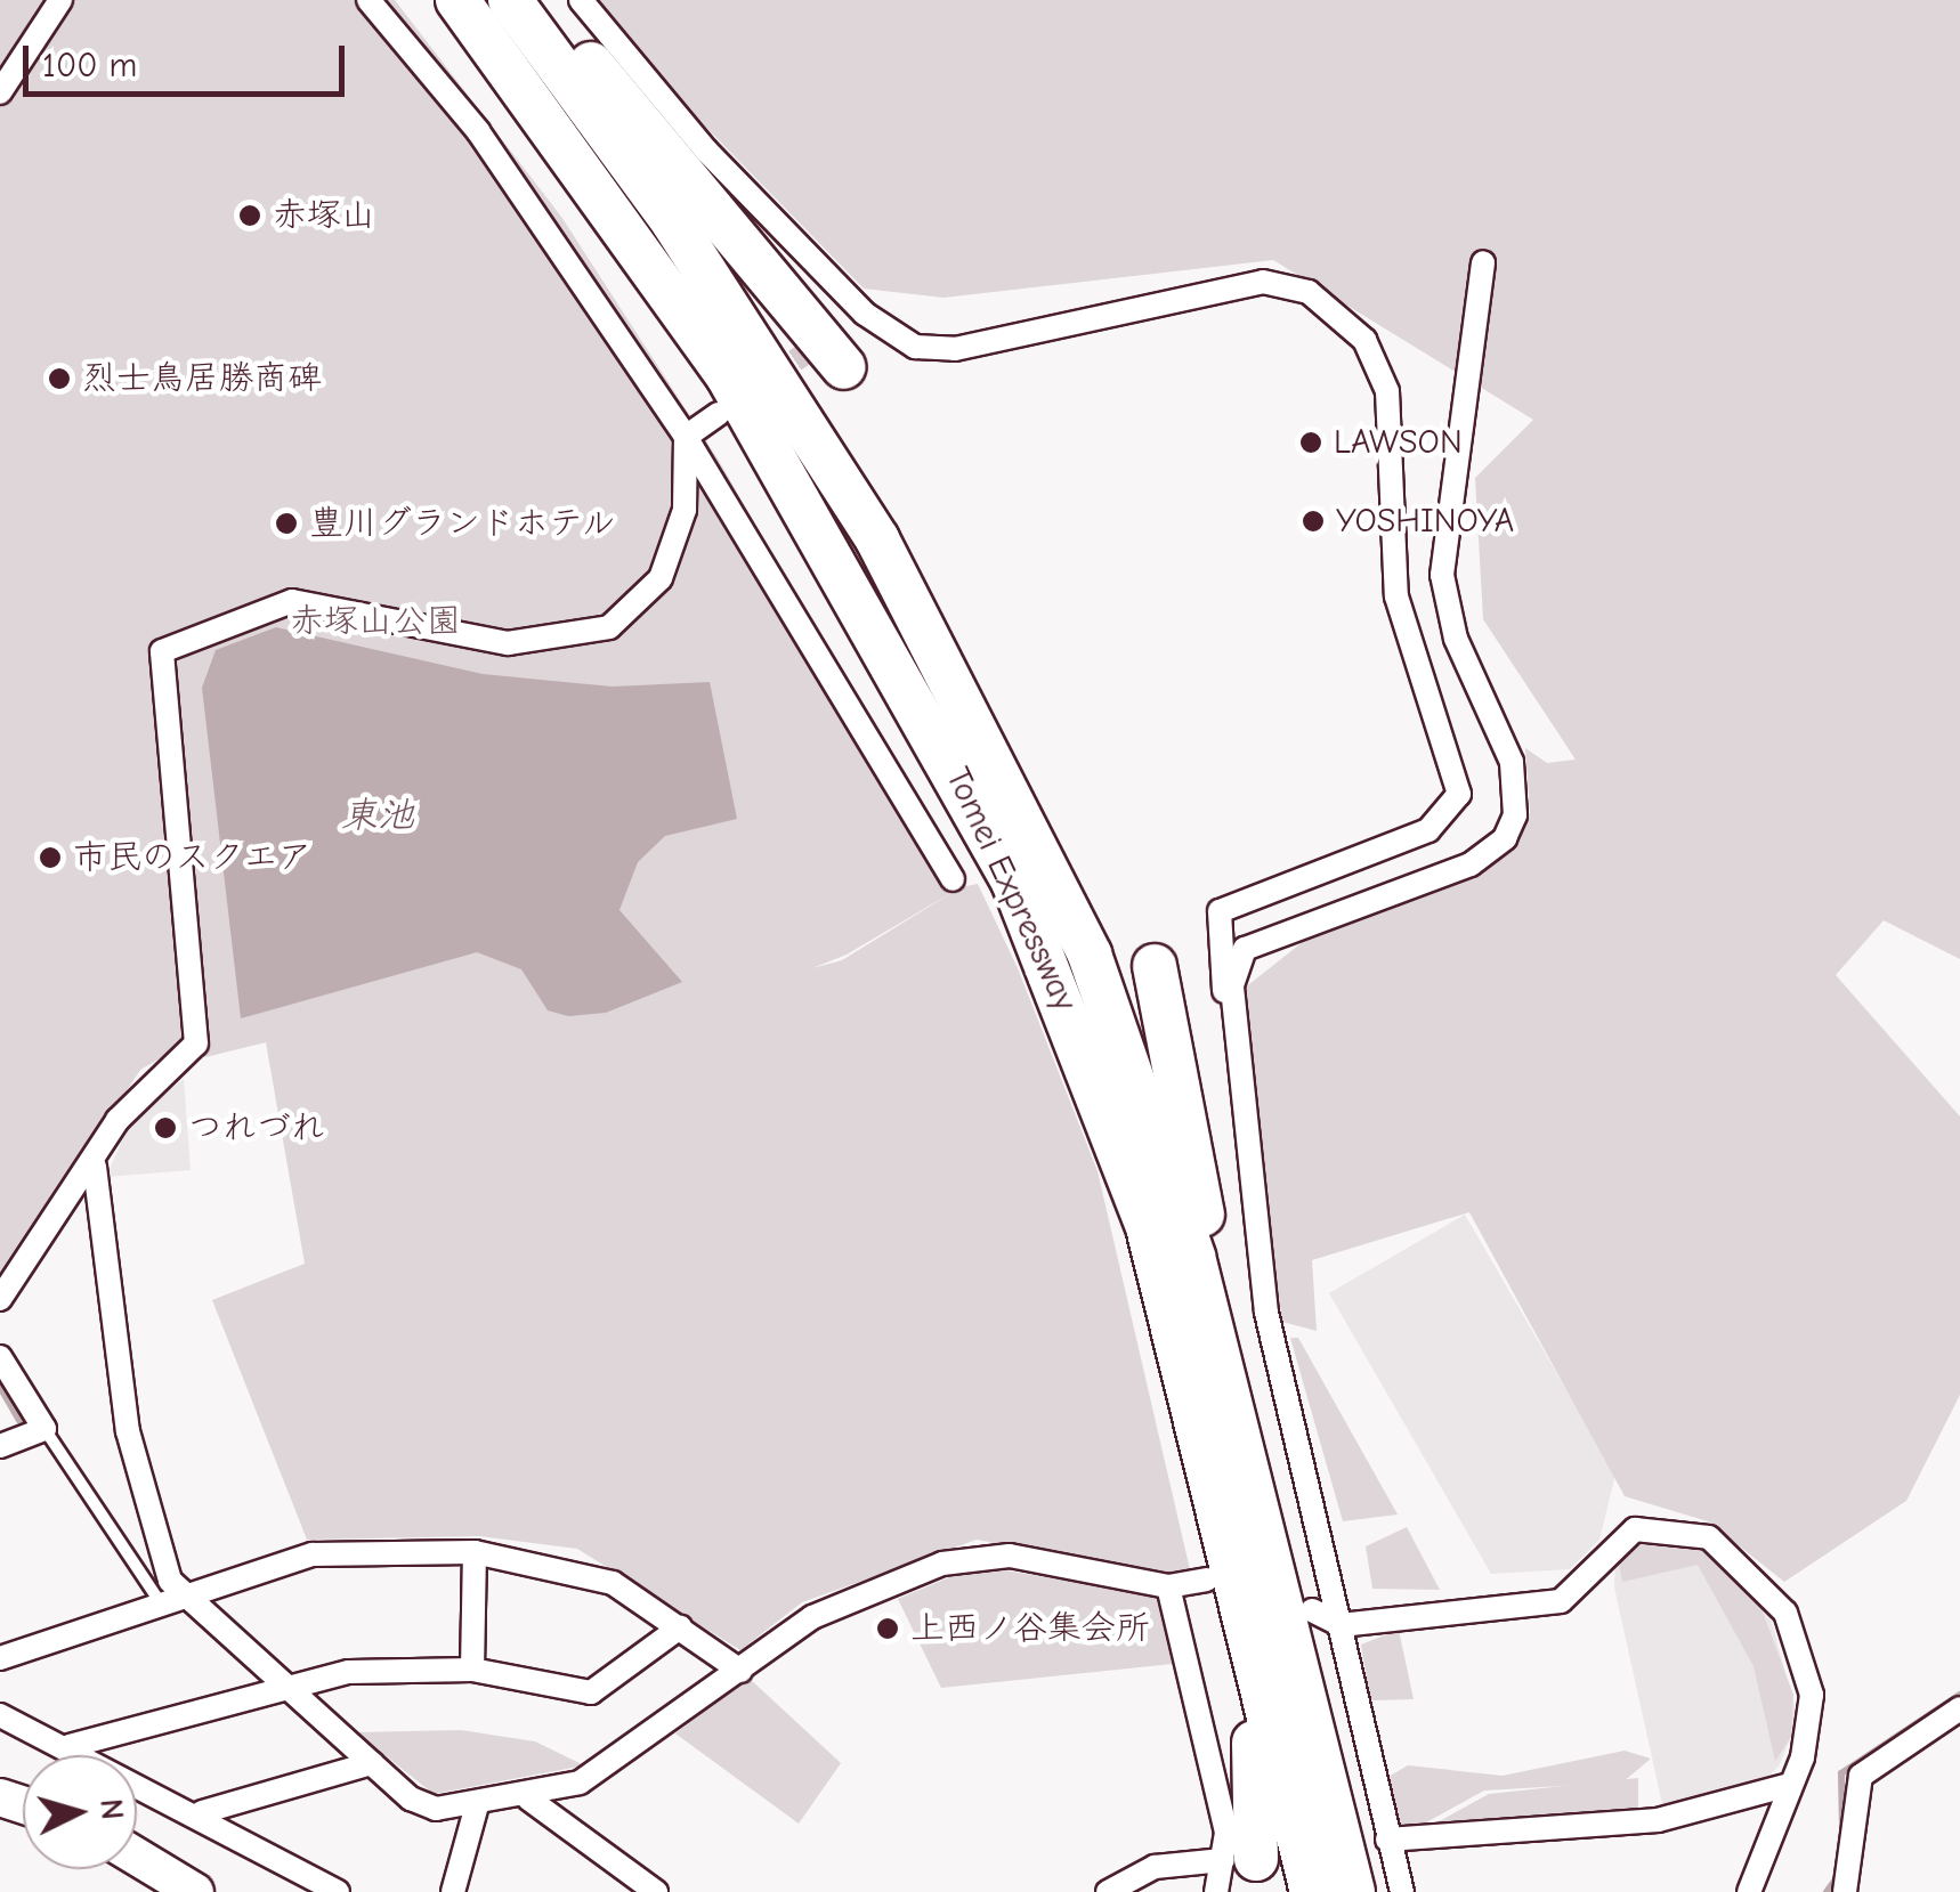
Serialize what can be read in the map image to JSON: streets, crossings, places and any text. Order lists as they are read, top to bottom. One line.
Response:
{"streets":{"highway":["Tomei Expressway"]},"water":["東池"],"parks":["赤塚山公園"],"places":["赤塚山","烈士鳥居勝商碑","LAWSON","YOSHINOYA","豊川グランドホテル","市民のスクエア","つれづれ","上西ノ谷集会所"],"scale_bar":"100 m","north":"right"}
